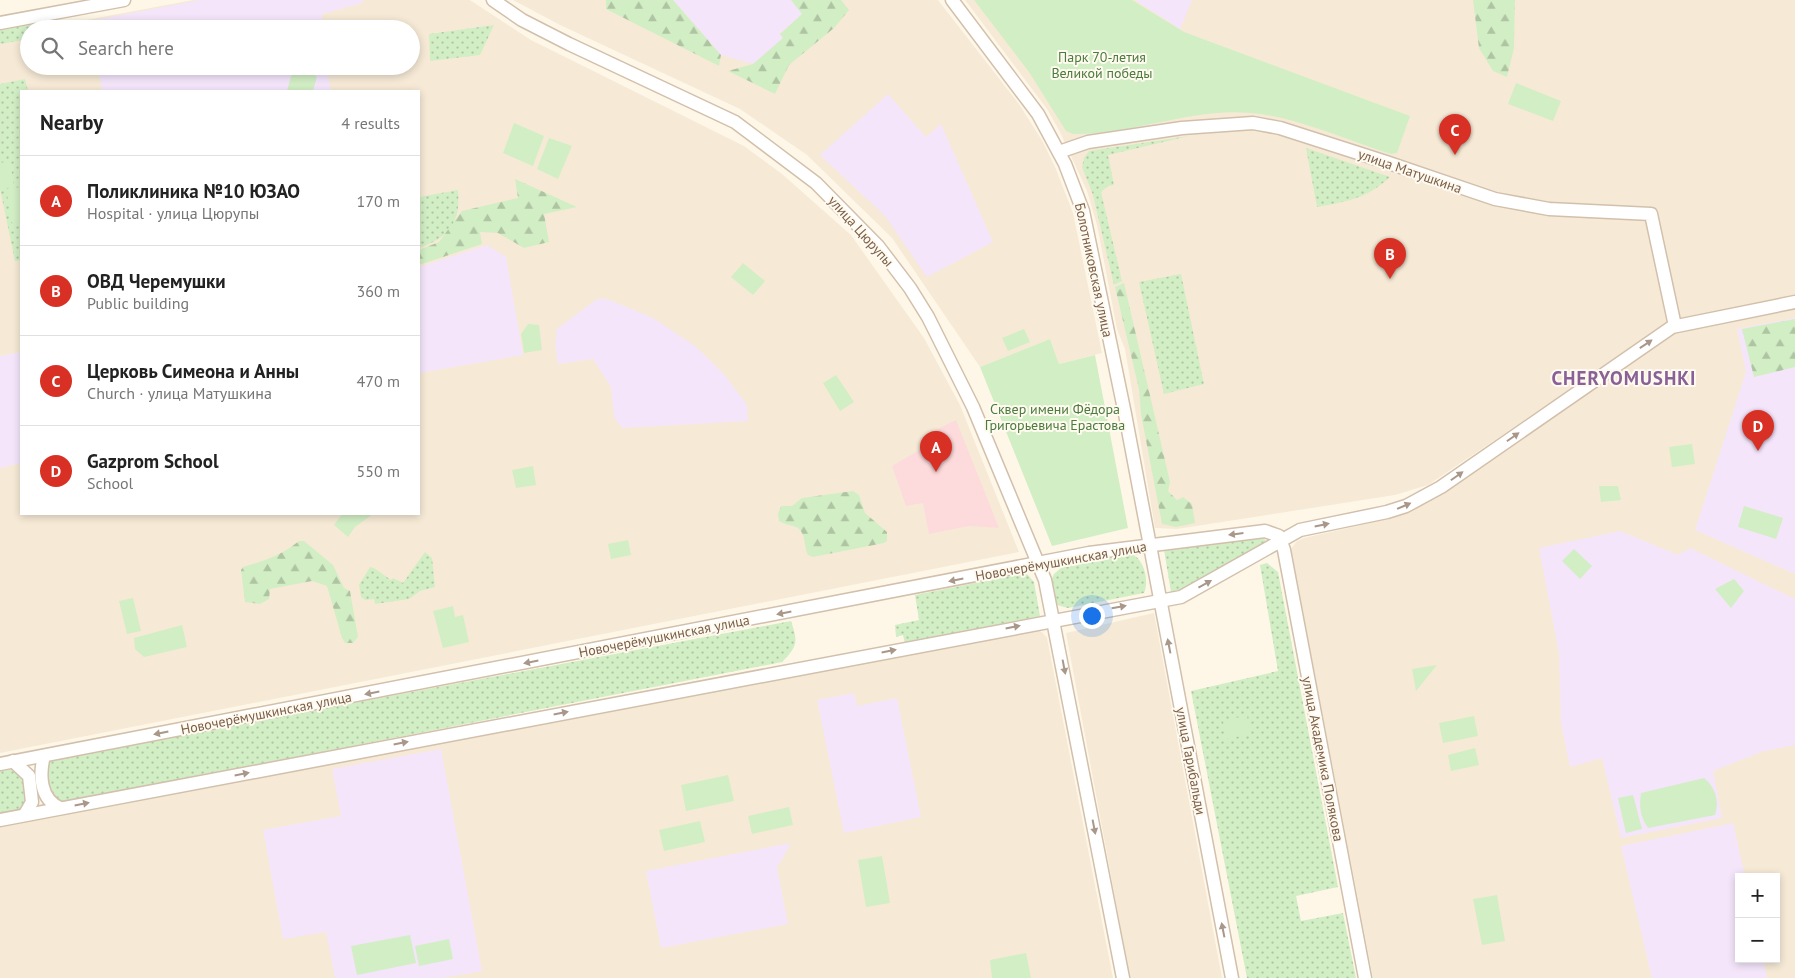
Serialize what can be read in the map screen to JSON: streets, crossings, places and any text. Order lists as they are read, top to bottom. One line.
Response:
{"streets":{"street":["улица Матушкина","улица Цюрупы","Болотниковская улица","Новочерёмушкинская улица","улица Академика Полякова","улица Гарибальди"]},"crossings":[["улица Матушкина","Болотниковская улица"],["улица Цюрупы","Новочерёмушкинская улица"],["Болотниковская улица","Новочерёмушкинская улица"],["Болотниковская улица","улица Гарибальди"],["Новочерёмушкинская улица","улица Академика Полякова"],["Новочерёмушкинская улица","улица Гарибальди"]],"districts":["CHERYOMUSHKI"],"parks":["Парк 70-летия Великой победы","Сквер имени Фёдора Григорьевича Ерастова"],"page":{"search":"Search here","heading":["Nearby","4 results"],"pins":["C","B","D","A"],"list":[{"mark":"A","name":"Поликлиника №10 ЮЗАО","note":"Hospital · улица Цюрупы","value":"170 m"},{"mark":"B","name":"ОВД Черемушки","note":"Public building","value":"360 m"},{"mark":"C","name":"Церковь Симеона и Анны","note":"Church · улица Матушкина","value":"470 m"},{"mark":"D","name":"Gazprom School","note":"School","value":"550 m"}],"map_buttons":["+","−"]}}
